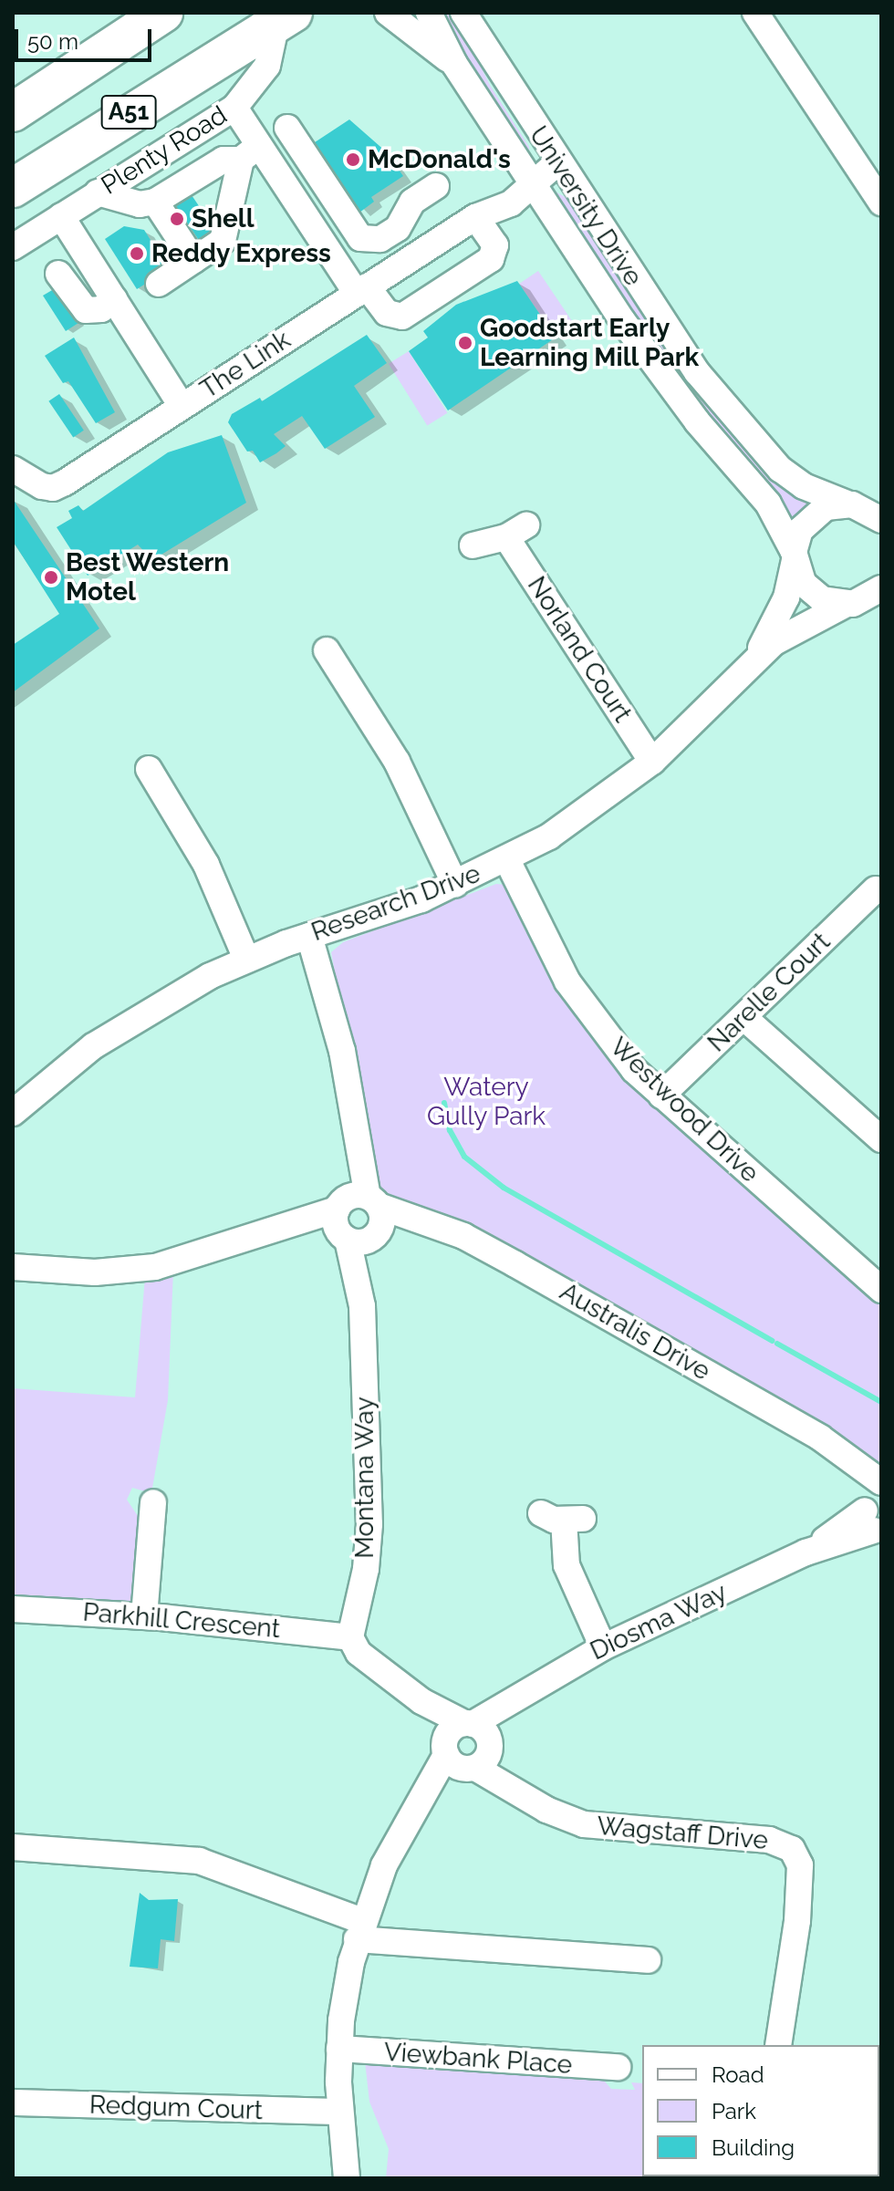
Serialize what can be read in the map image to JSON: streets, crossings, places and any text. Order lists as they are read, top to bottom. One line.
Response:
{"streets":{"highway":["A51","Plenty Road"],"street":["University Drive","The Link","Norland Court","Research Drive","Narelle Court","Westwood Drive","Australis Drive","Montana Way","Parkhill Crescent","Diosma Way","Wagstaff Drive","Viewbank Place","Redgum Court"]},"crossings":[["University Drive","The Link"],["University Drive","Research Drive"],["Norland Court","Research Drive"],["Research Drive","Westwood Drive"],["Research Drive","Montana Way"],["Narelle Court","Westwood Drive"],["Australis Drive","Montana Way"],["Australis Drive","Diosma Way"],["Montana Way","Parkhill Crescent"],["Diosma Way","Wagstaff Drive"]],"parks":["Watery Gully Park"],"places":["McDonald's","Shell","Reddy Express","Goodstart Early Learning Mill Park","Best Western Motel"],"legend":["Road","Park","Building"],"scale_bar":"50 m"}
